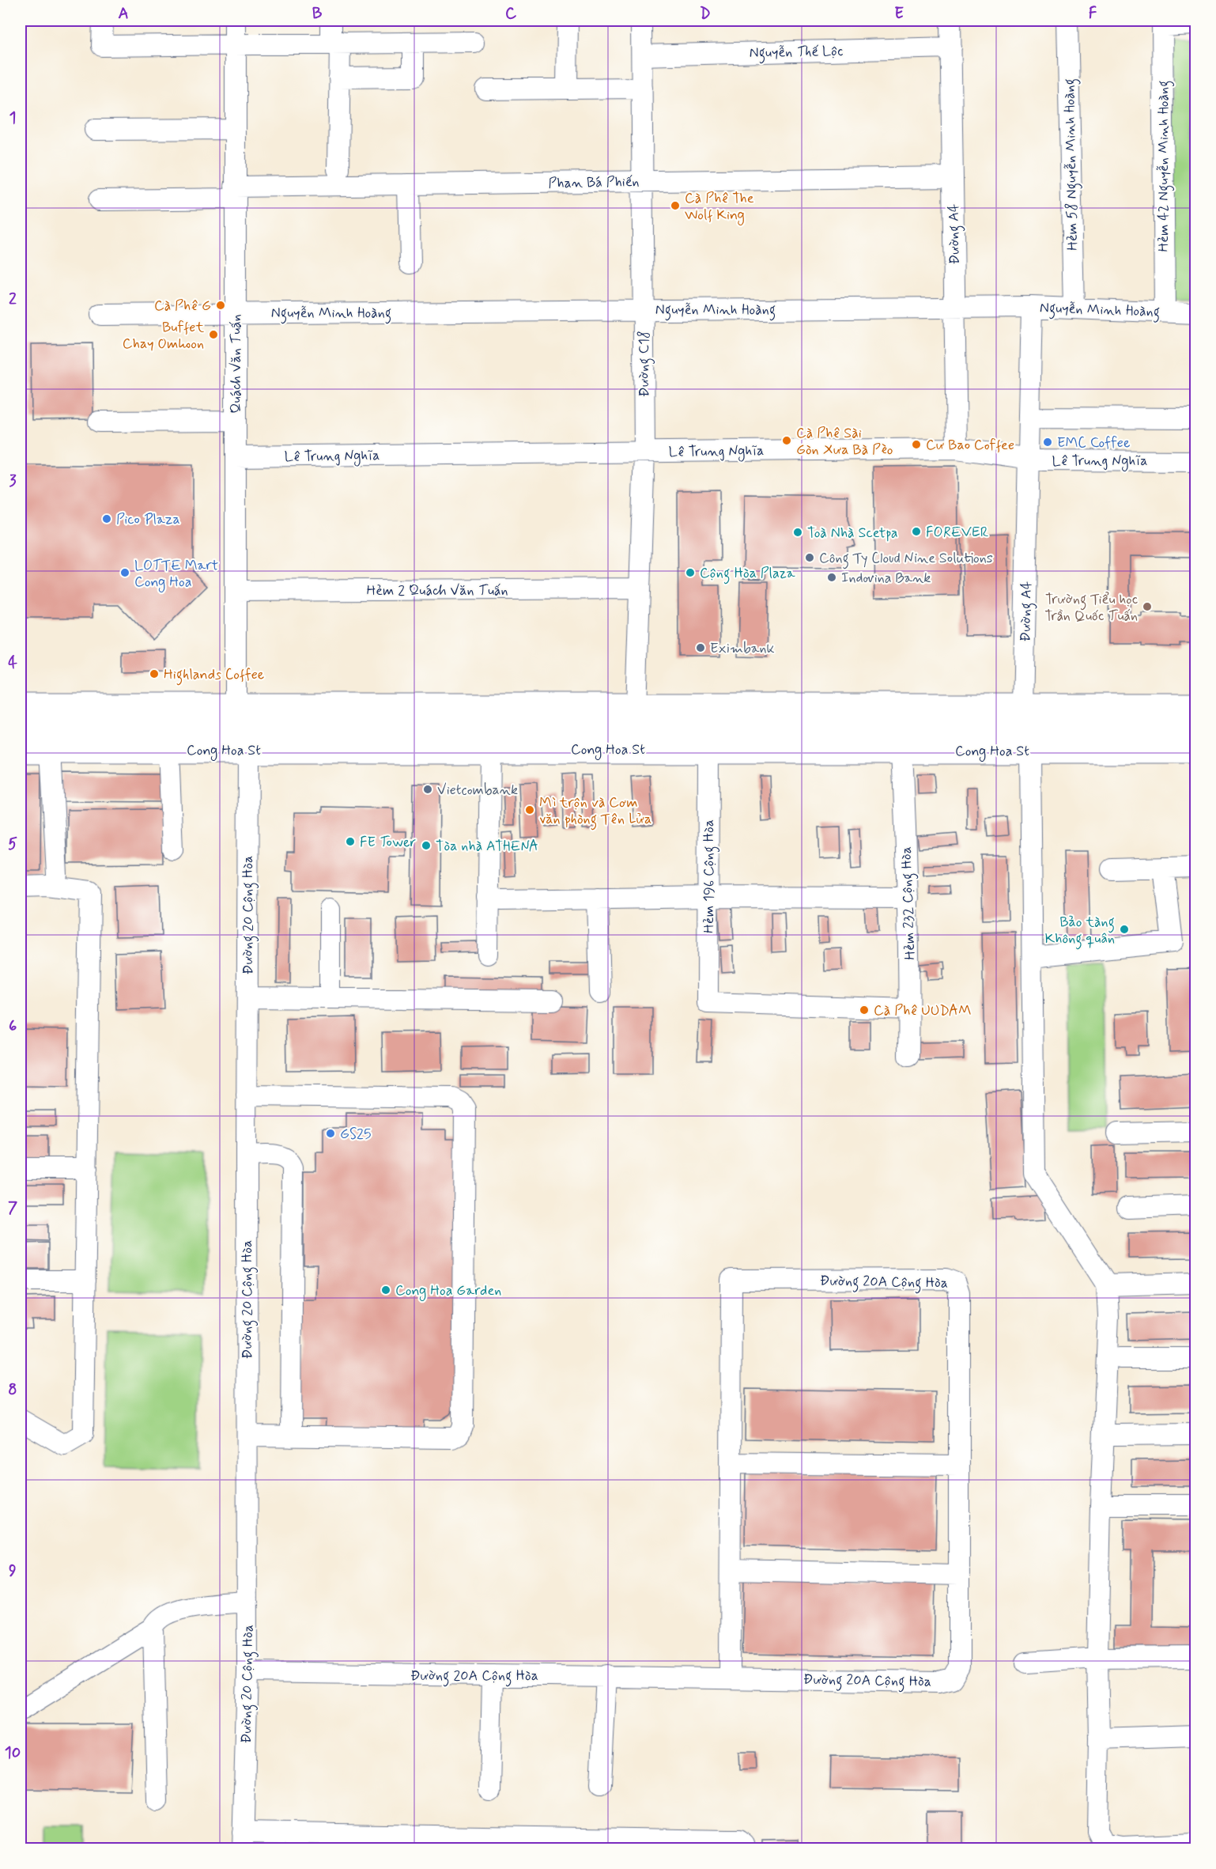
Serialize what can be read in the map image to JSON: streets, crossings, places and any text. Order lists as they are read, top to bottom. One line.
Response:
{"streets":{"main road":["Cong Hoa St"],"street":["Nguyễn Thế Lộc","Hẻm 58 Nguyễn Minh Hoàng","Hẻm 42 Nguyễn Minh Hoàng","Phan Bá Phiến","Đường A4","Nguyễn Minh Hoàng","Quách Văn Tuấn","Đường C18","Lê Trung Nghĩa","Hẻm 2 Quách Văn Tuấn","Hẻm 196 Cộng Hòa","Hẻm 232 Cộng Hòa","Đường 20 Cộng Hòa","Đường 20A Cộng Hòa"]},"crossings":[["Nguyễn Thế Lộc","Đường A4"],["Nguyễn Thế Lộc","Đường C18"],["Hẻm 58 Nguyễn Minh Hoàng","Nguyễn Minh Hoàng"],["Hẻm 42 Nguyễn Minh Hoàng","Nguyễn Minh Hoàng"],["Phan Bá Phiến","Đường A4"],["Phan Bá Phiến","Quách Văn Tuấn"],["Phan Bá Phiến","Đường C18"],["Đường A4","Nguyễn Minh Hoàng"],["Đường A4","Lê Trung Nghĩa"],["Đường A4","Cong Hoa St"],["Nguyễn Minh Hoàng","Quách Văn Tuấn"],["Nguyễn Minh Hoàng","Đường C18"],["Quách Văn Tuấn","Lê Trung Nghĩa"],["Quách Văn Tuấn","Hẻm 2 Quách Văn Tuấn"],["Quách Văn Tuấn","Cong Hoa St"],["Đường C18","Lê Trung Nghĩa"],["Đường C18","Hẻm 2 Quách Văn Tuấn"],["Đường C18","Cong Hoa St"],["Cong Hoa St","Hẻm 196 Cộng Hòa"],["Cong Hoa St","Hẻm 232 Cộng Hòa"],["Cong Hoa St","Đường 20 Cộng Hòa"],["Hẻm 196 Cộng Hòa","Hẻm 232 Cộng Hòa"],["Đường 20 Cộng Hòa","Đường 20A Cộng Hòa"]],"places":["Cà Phê The Wolf King","Cà Phê G","Buffet Chay Omhoon","Cà Phê Sài Gòn Xưa Bà Pèo","EMC Coffee","Cư Bao Coffee","Pico Plaza","FOREVER","Toà Nhà Scetpa","Công Ty Cloud Nine Solutions","LOTTE Mart Cong Hoa","Cộng Hòa Plaza","Indovina Bank","Trường Tiểu học Trần Quốc Tuấn","Eximbank","Highlands Coffee","Vietcombank","Mì trộn và Cơm văn phòng Tên Lửa","FE Tower","Tòa nhà ATHENA","Bảo tàng Không quân","Cà Phê UUDAM","GS25","Cong Hoa Garden"],"grid":{"columns":["A","B","C","D","E","F"],"rows":["1","2","3","4","5","6","7","8","9","10"]}}
